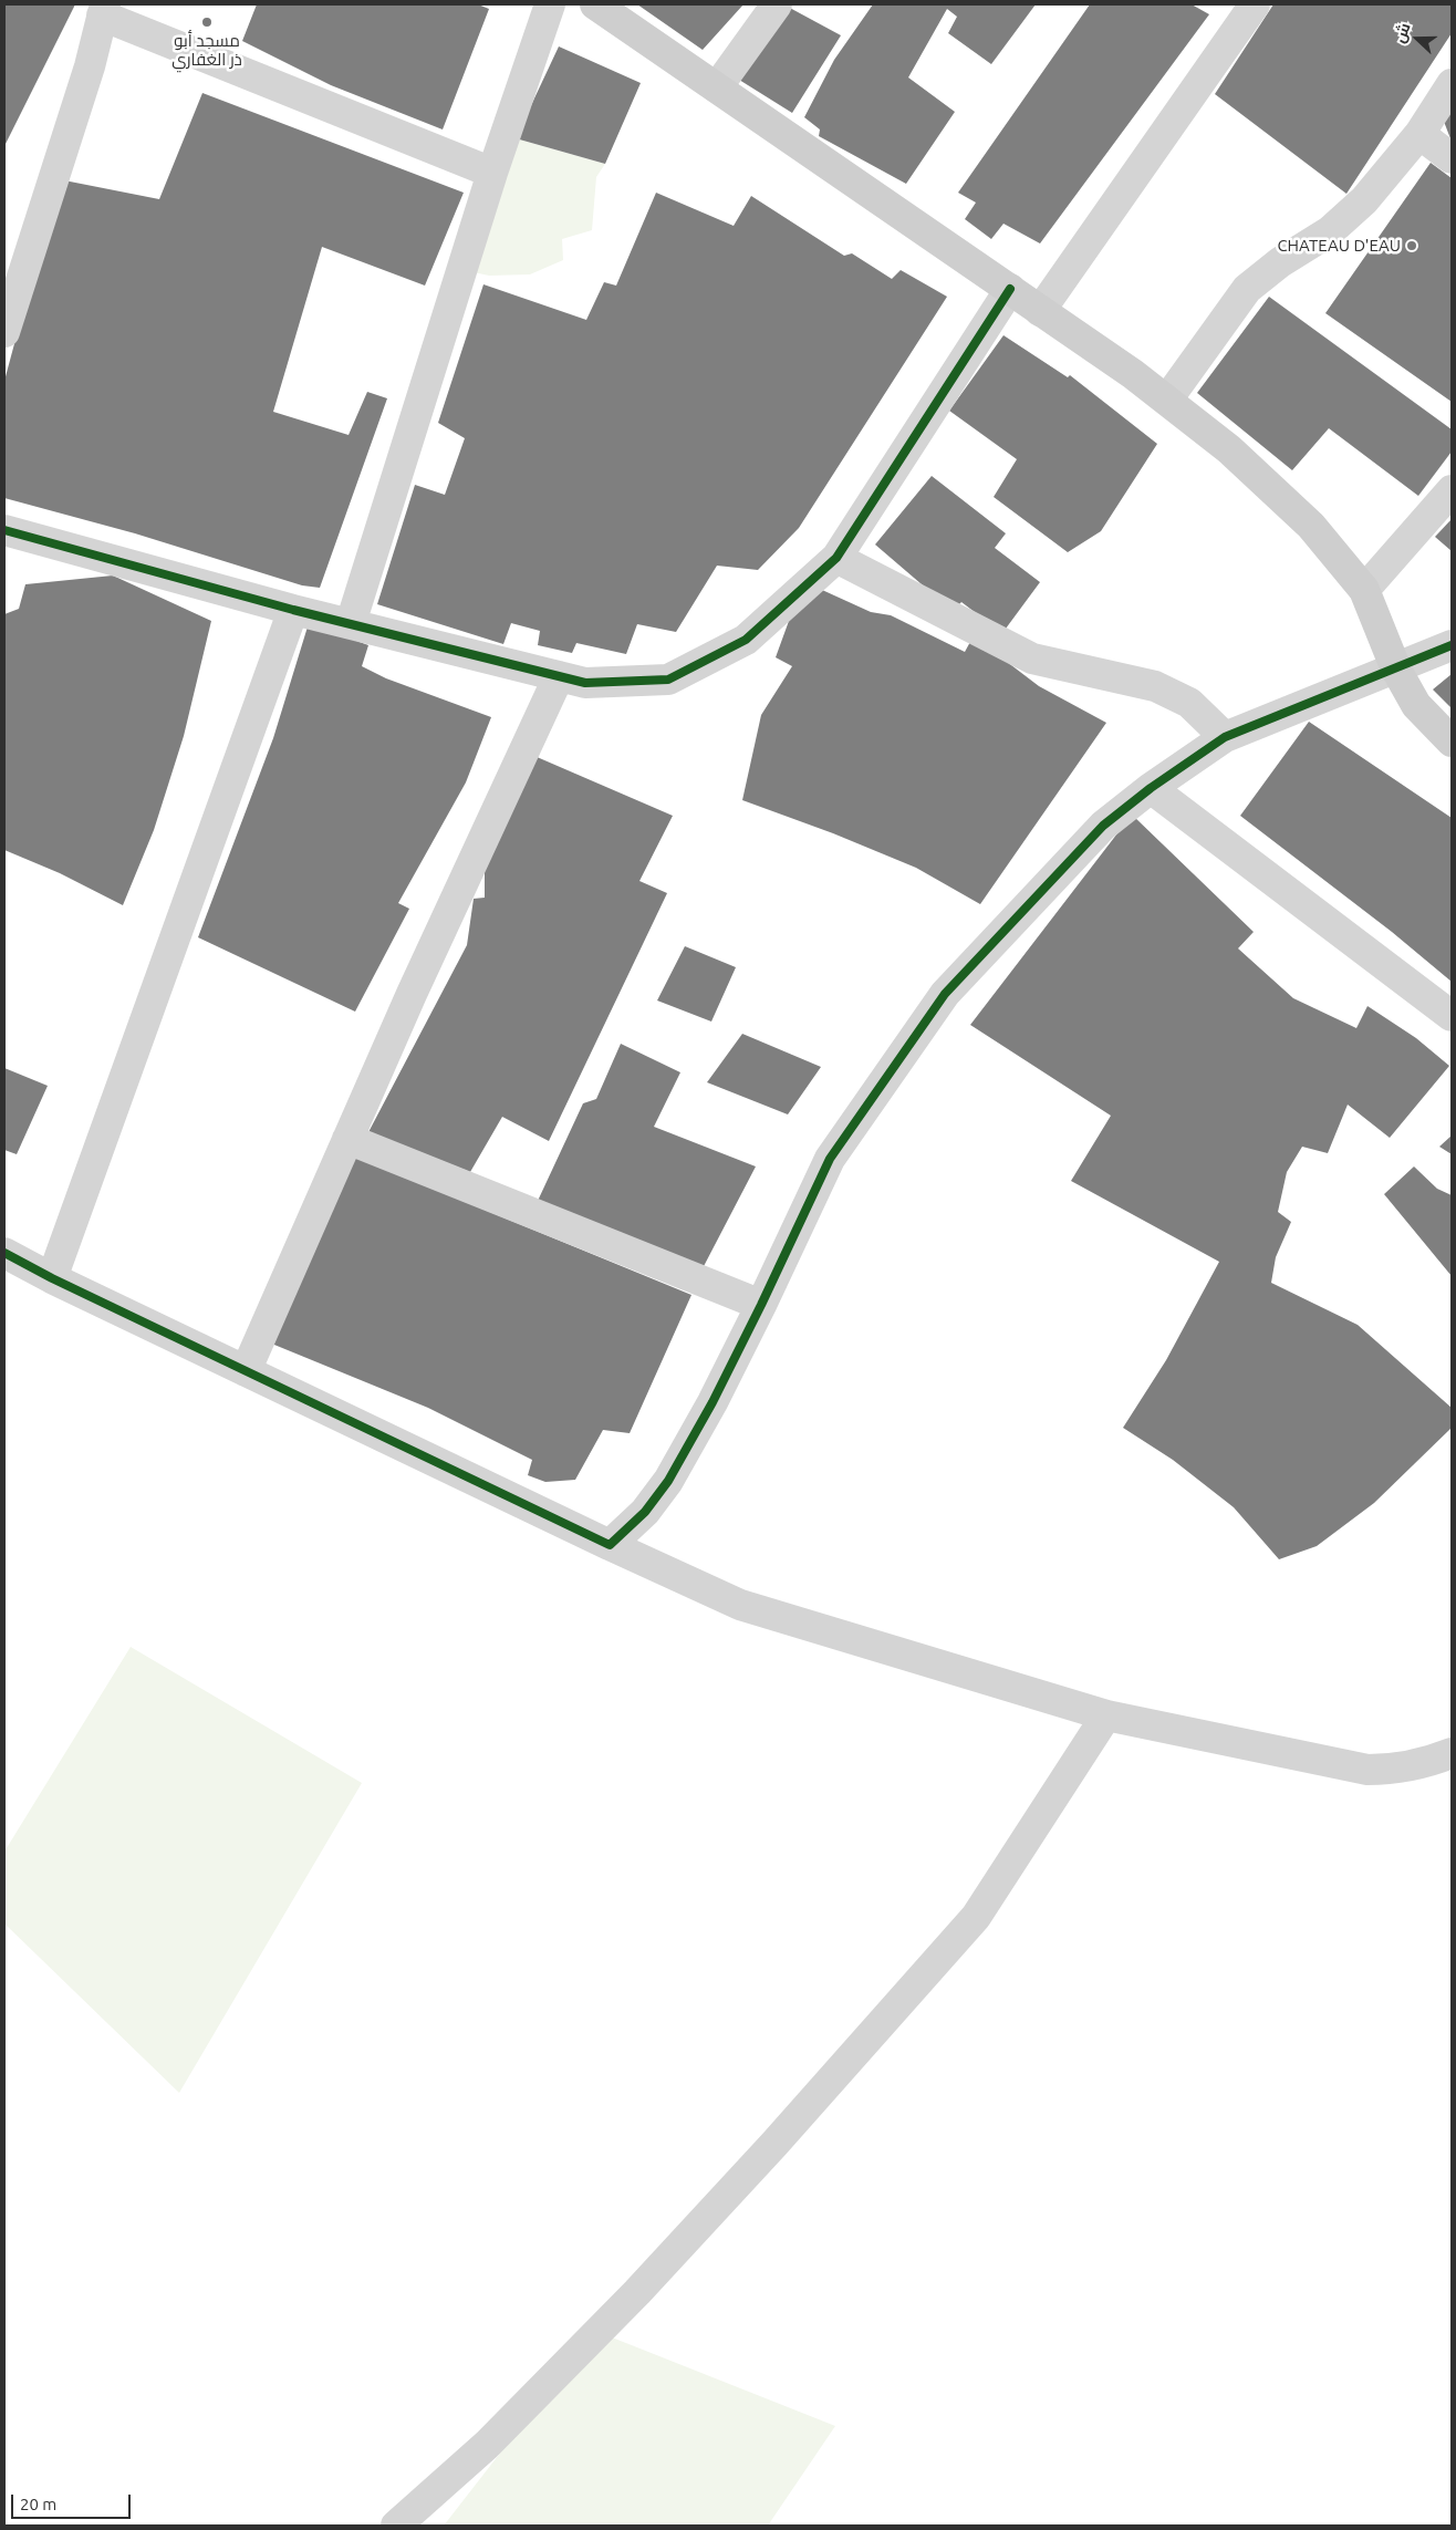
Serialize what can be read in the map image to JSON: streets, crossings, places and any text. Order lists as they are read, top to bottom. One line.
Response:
{"places":["مسجد أبو ذر الغفاري","CHATEAU D'EAU"],"scale_bar":"20 m","north":"left"}
